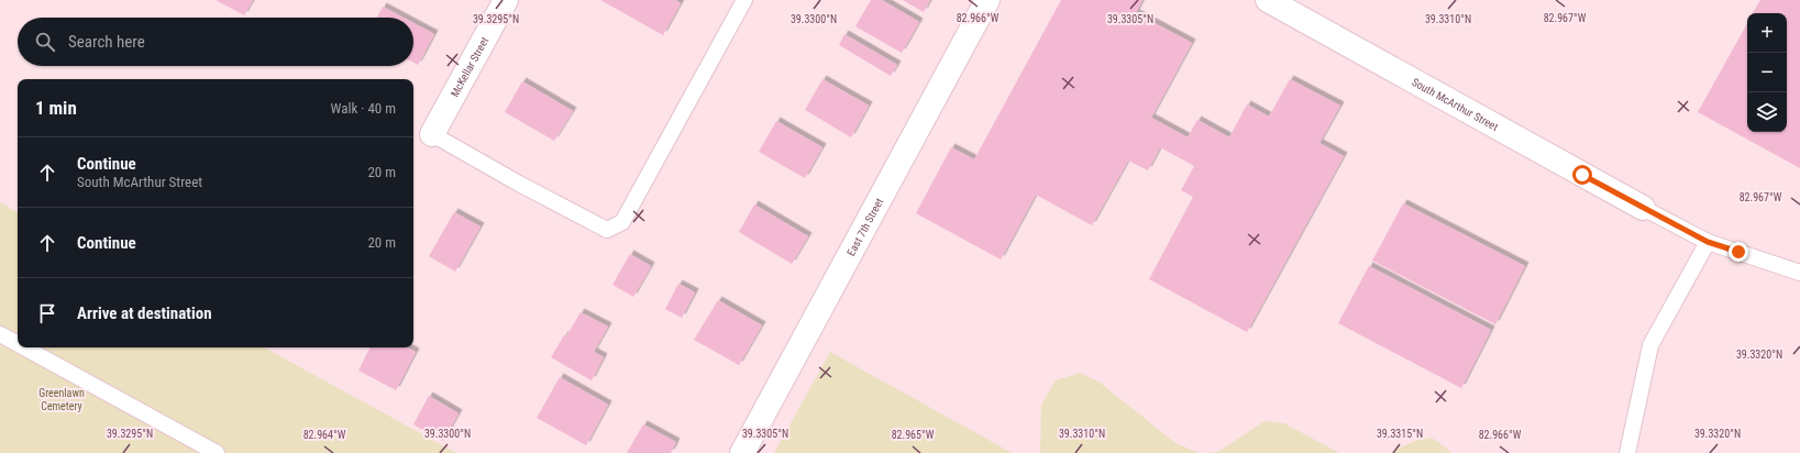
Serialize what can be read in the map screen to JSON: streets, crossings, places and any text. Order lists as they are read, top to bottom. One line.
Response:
{"streets":{"street":["McKellar Street","South McArthur Street","East 7th Street"]},"parks":["Greenlawn Cemetery"],"page":{"map_buttons":["+","−"],"search":"Search here","heading":["1 min","Walk · 40 m"],"list":[["Continue","South McArthur Street","20 m"],["Continue","20 m"],"Arrive at destination"]},"coordinates":["82.967°W","82.966°W","39.3295°N","39.3300°N","39.3305°N","39.3310°N","39.3320°N","39.3315°N","82.964°W","82.965°W"]}
